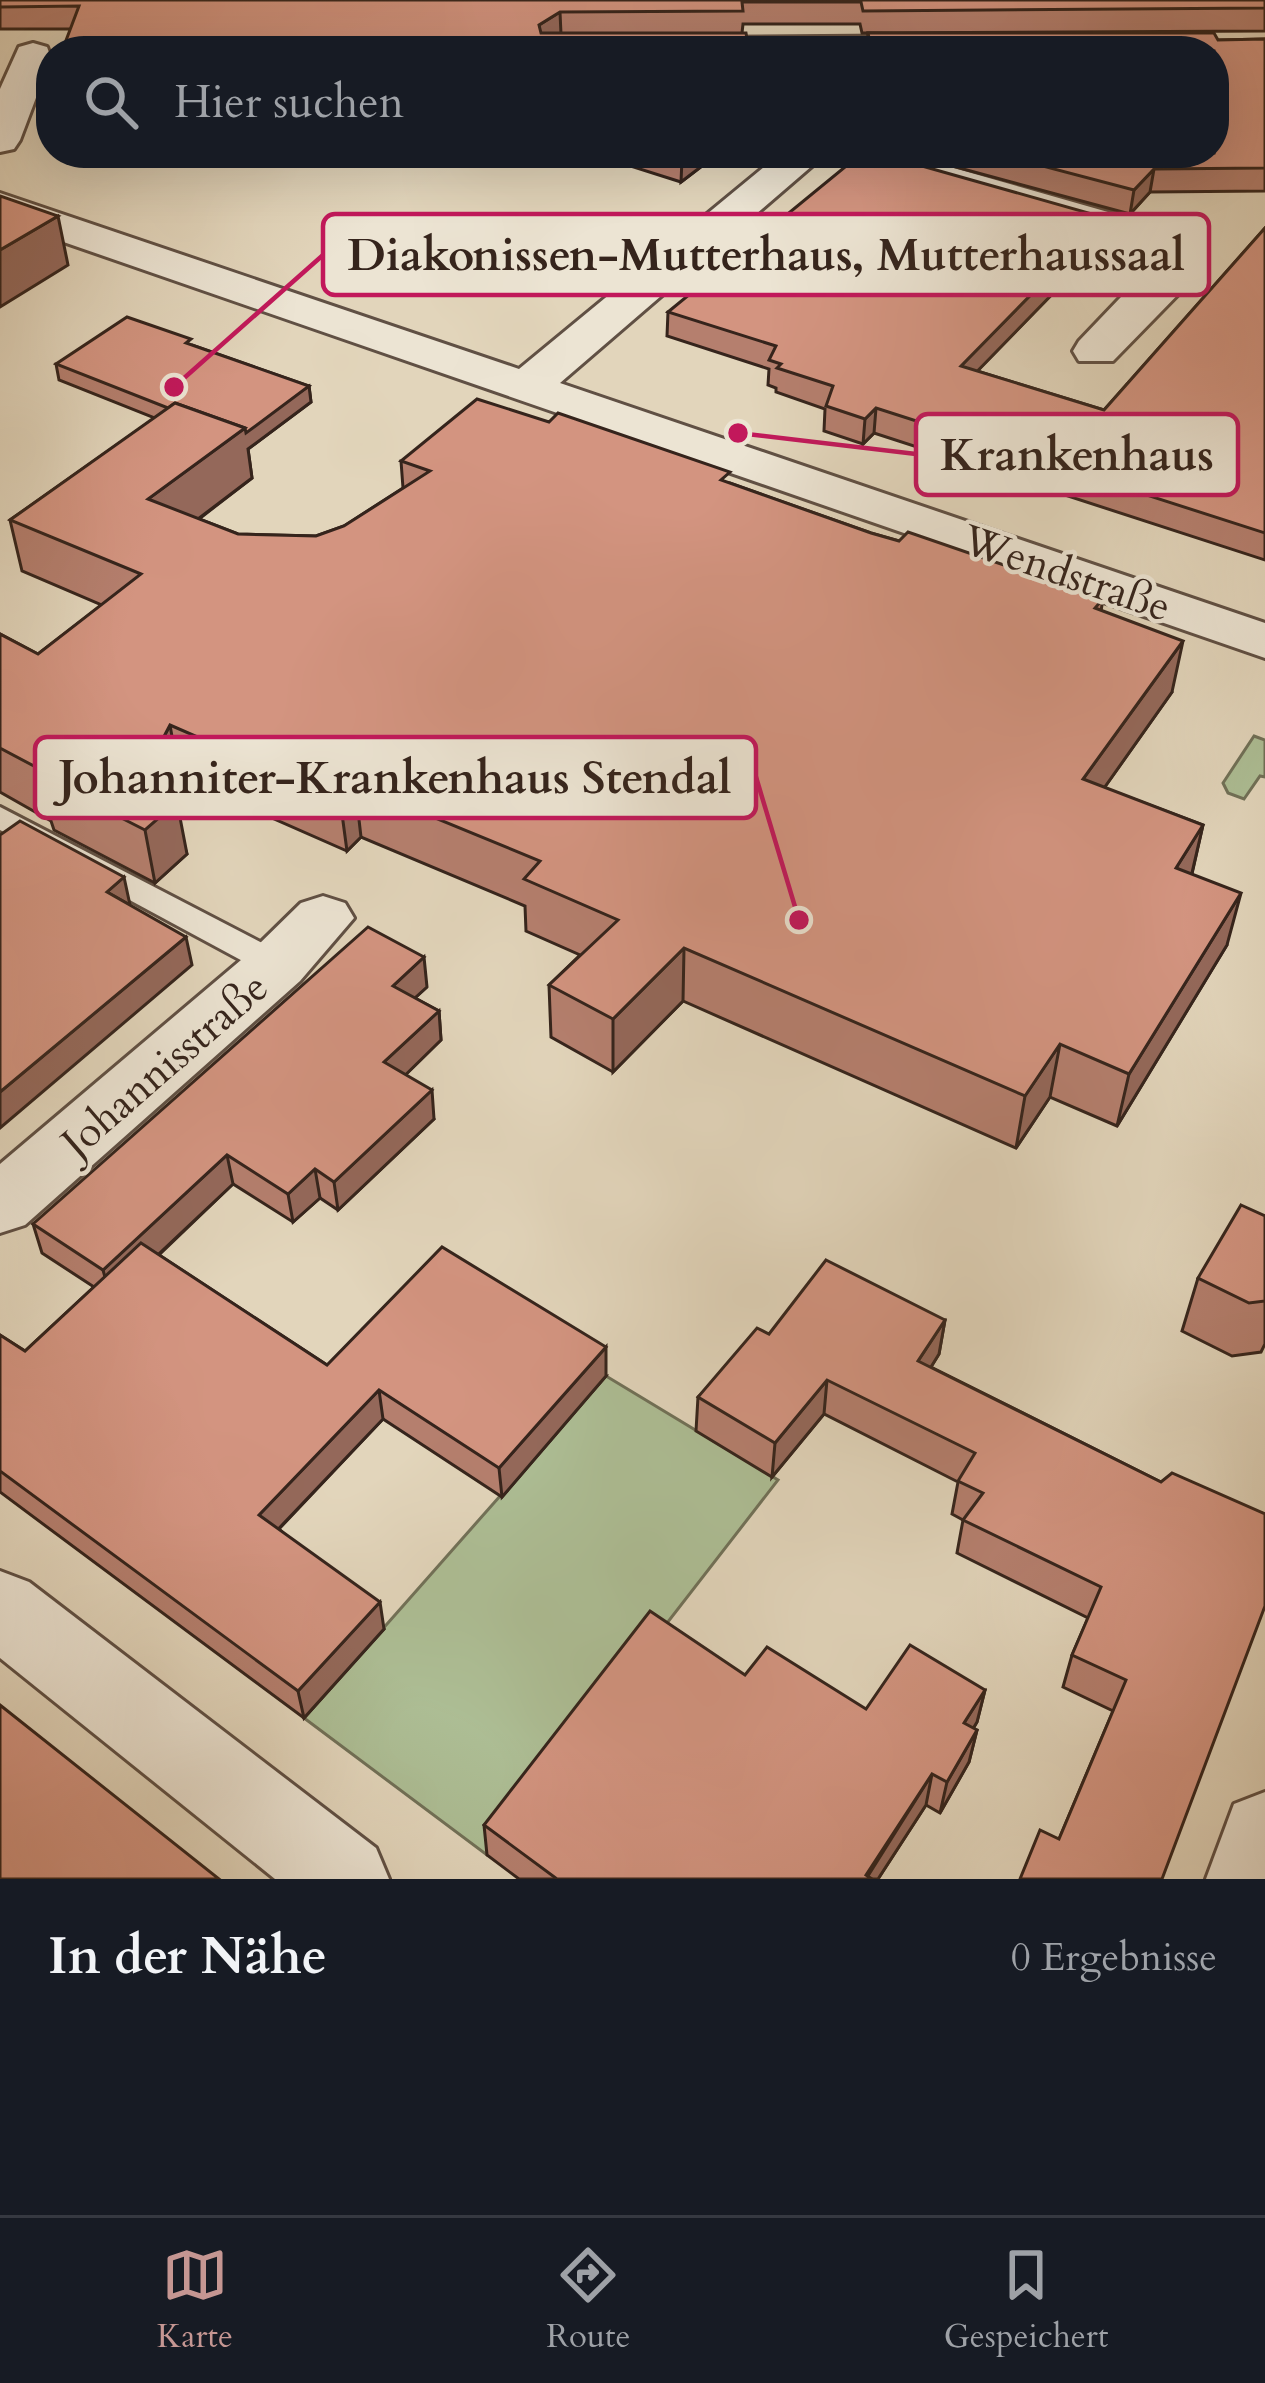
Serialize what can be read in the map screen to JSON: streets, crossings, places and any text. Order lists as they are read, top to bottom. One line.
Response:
{"streets":{"street":["Wendstraße","Johannisstraße"]},"places":["Diakonissen-Mutterhaus, Mutterhaussaal","Krankenhaus","Johanniter-Krankenhaus Stendal"],"page":{"search":"Hier suchen","heading":["In der Nähe","0 Ergebnisse"],"nav":["Karte","Route","Gespeichert"]}}
